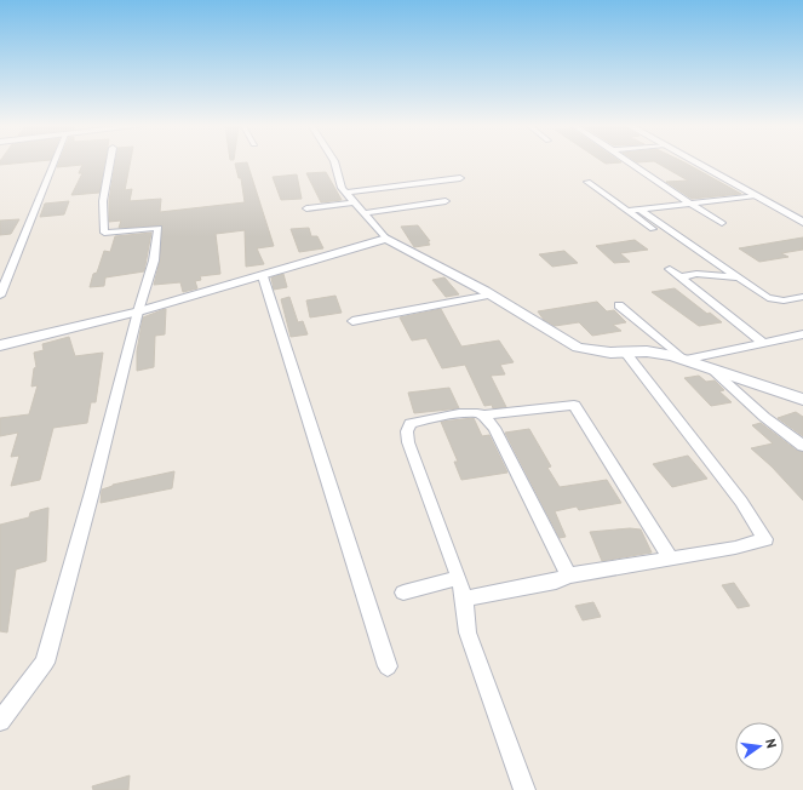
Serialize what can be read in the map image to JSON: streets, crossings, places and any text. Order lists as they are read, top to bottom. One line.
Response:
{"north":"right"}
